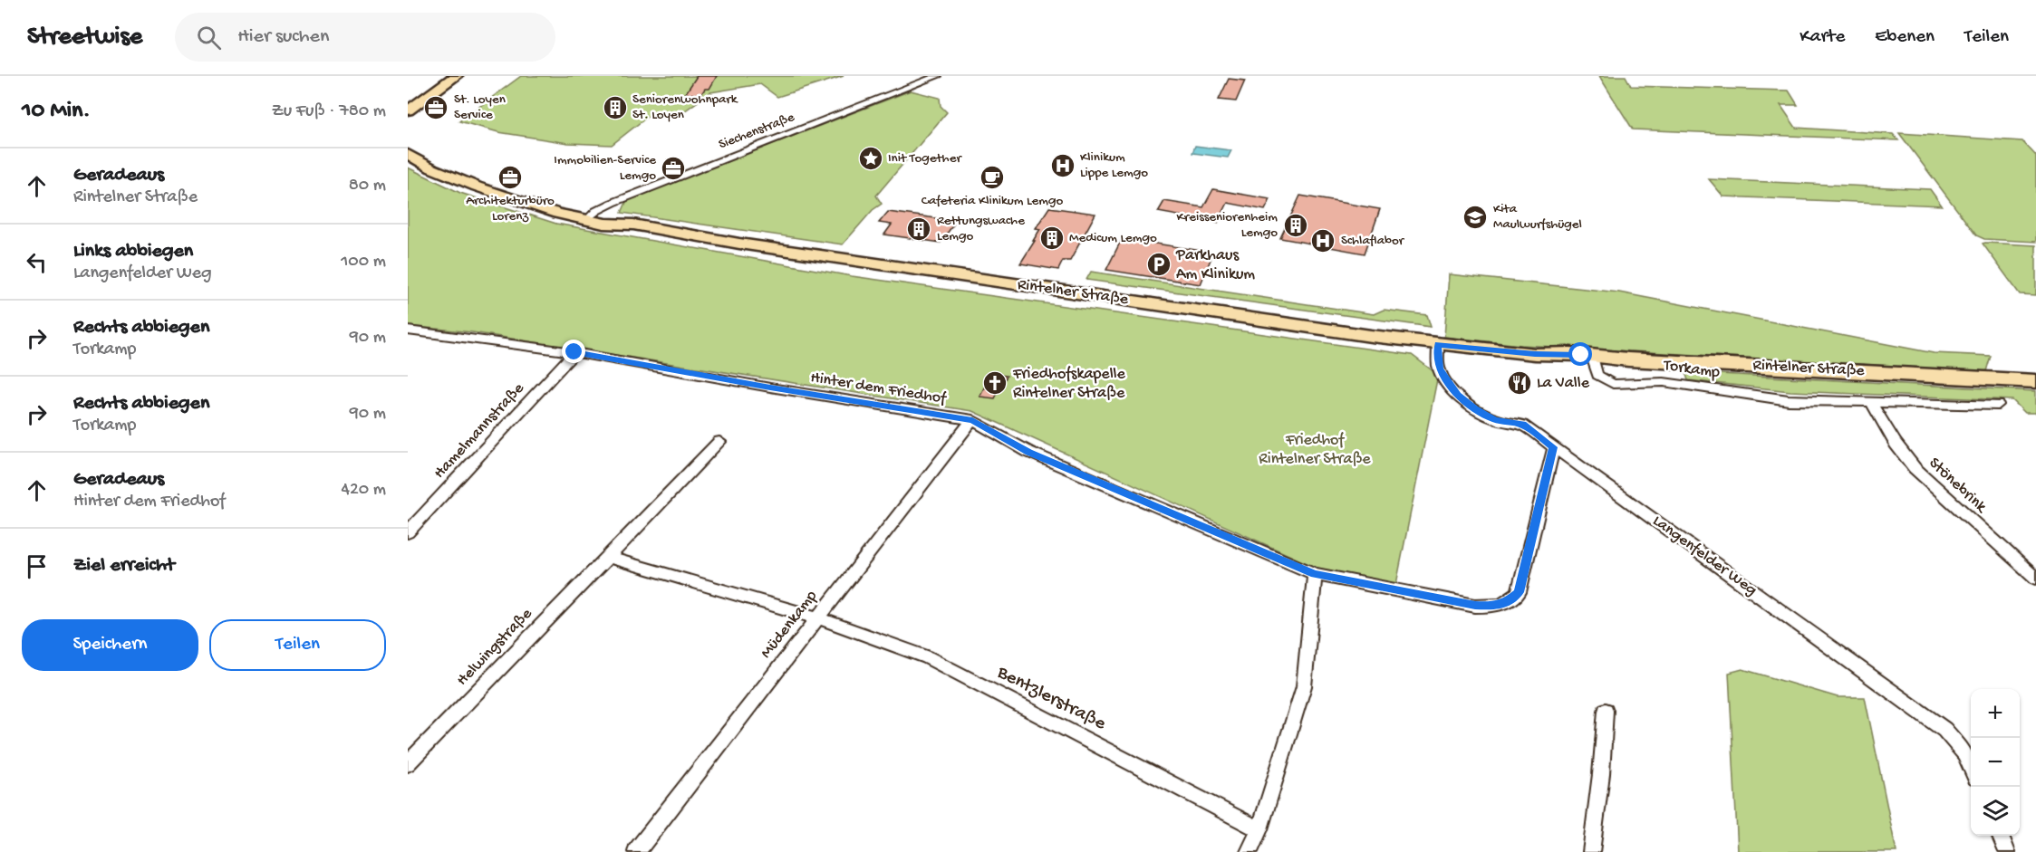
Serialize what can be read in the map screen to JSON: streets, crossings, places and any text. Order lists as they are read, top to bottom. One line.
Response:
{"streets":{"main road":["Rintelner Straße"],"street":["Siechenstraße","Torkamp","Hinter dem Friedhof","Hamelmannstraße","Stönebrink","Langenfelder Weg","Müdenkamp","Helwingstraße","Bentzlerstraße"]},"crossings":[["Siechenstraße","Rintelner Straße"],["Rintelner Straße","Torkamp"],["Rintelner Straße","Langenfelder Weg"],["Torkamp","Stönebrink"],["Hinter dem Friedhof","Hamelmannstraße"],["Hinter dem Friedhof","Müdenkamp"],["Müdenkamp","Bentzlerstraße"]],"parks":["Friedhof Rintelner Straße"],"places":{"office":["St. Loyen Service","Immobilien-Service Lemgo","Architekturbüro Lorenz"],"building":["Seniorenwohnpark St. Loyen","Kreisseniorenheim Lemgo","Rettungswache Lemgo","Medicum Lemgo"],"place":["Init Together"],"hospital":["Klinikum Lippe Lemgo","Schlaflabor"],"cafe":["Cafeteria Klinikum Lemgo"],"school or university":["Kita Maulwurfshügel"],"parking":["Parkhaus Am Klinikum"],"church":["Friedhofskapelle Rintelner Straße"],"restaurant":["La Valle"]},"page":{"header":"Streetwise","search":"Hier suchen","nav":["Karte","Ebenen","Teilen"],"heading":["10 Min.","Zu Fuß · 780 m"],"list":[["Geradeaus","Rintelner Straße","80 m"],["Links abbiegen","Langenfelder Weg","100 m"],["Rechts abbiegen","Torkamp","90 m"],["Rechts abbiegen","Torkamp","90 m"],["Geradeaus","Hinter dem Friedhof","420 m"],"Ziel erreicht"],"buttons":["Speichern","Teilen"],"map_buttons":["+","−"]}}
